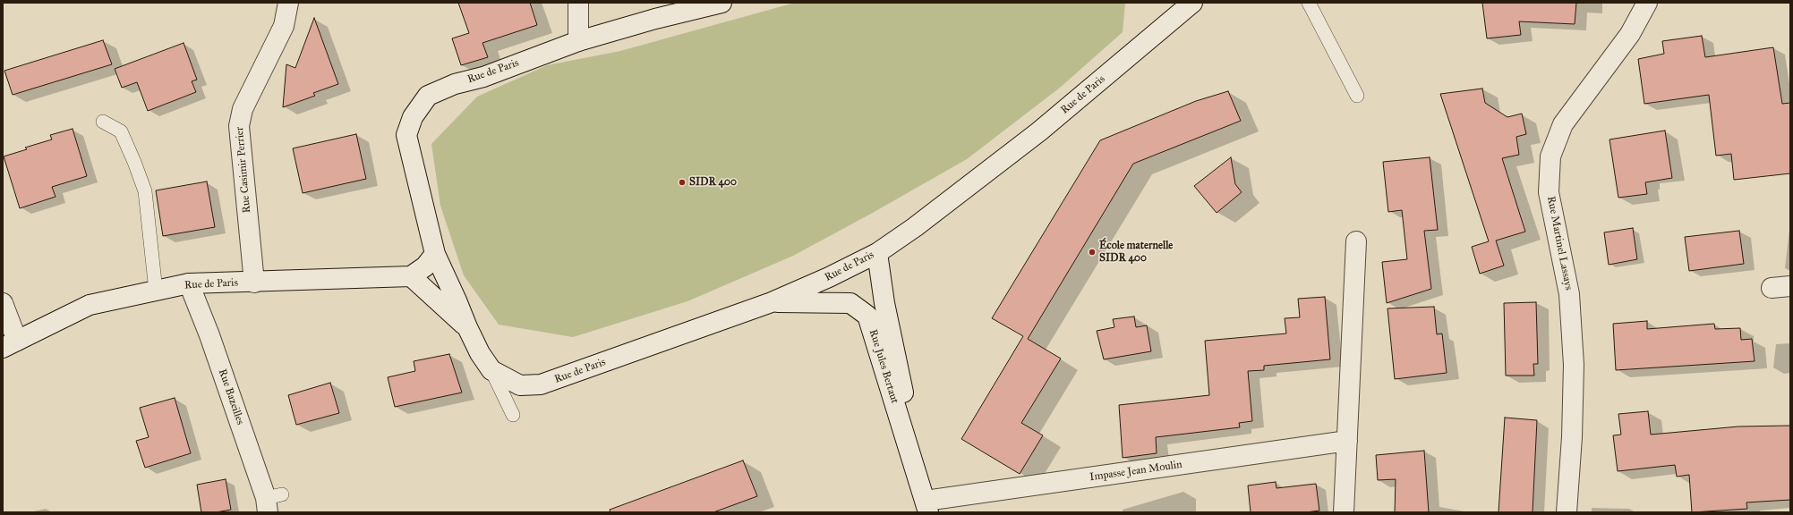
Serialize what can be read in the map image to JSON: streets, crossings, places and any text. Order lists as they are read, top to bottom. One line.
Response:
{"streets":{"street":["Rue de Paris","Rue Casimir Perrier","Rue Martinel Lassays","Rue Jules Bertaut","Rue Bazeilles","Impasse Jean Moulin"]},"crossings":[["Rue de Paris","Rue Casimir Perrier"],["Rue de Paris","Rue Jules Bertaut"],["Rue de Paris","Rue Bazeilles"],["Rue Jules Bertaut","Impasse Jean Moulin"]],"places":["SIDR 400","École maternelle SIDR 400"]}
